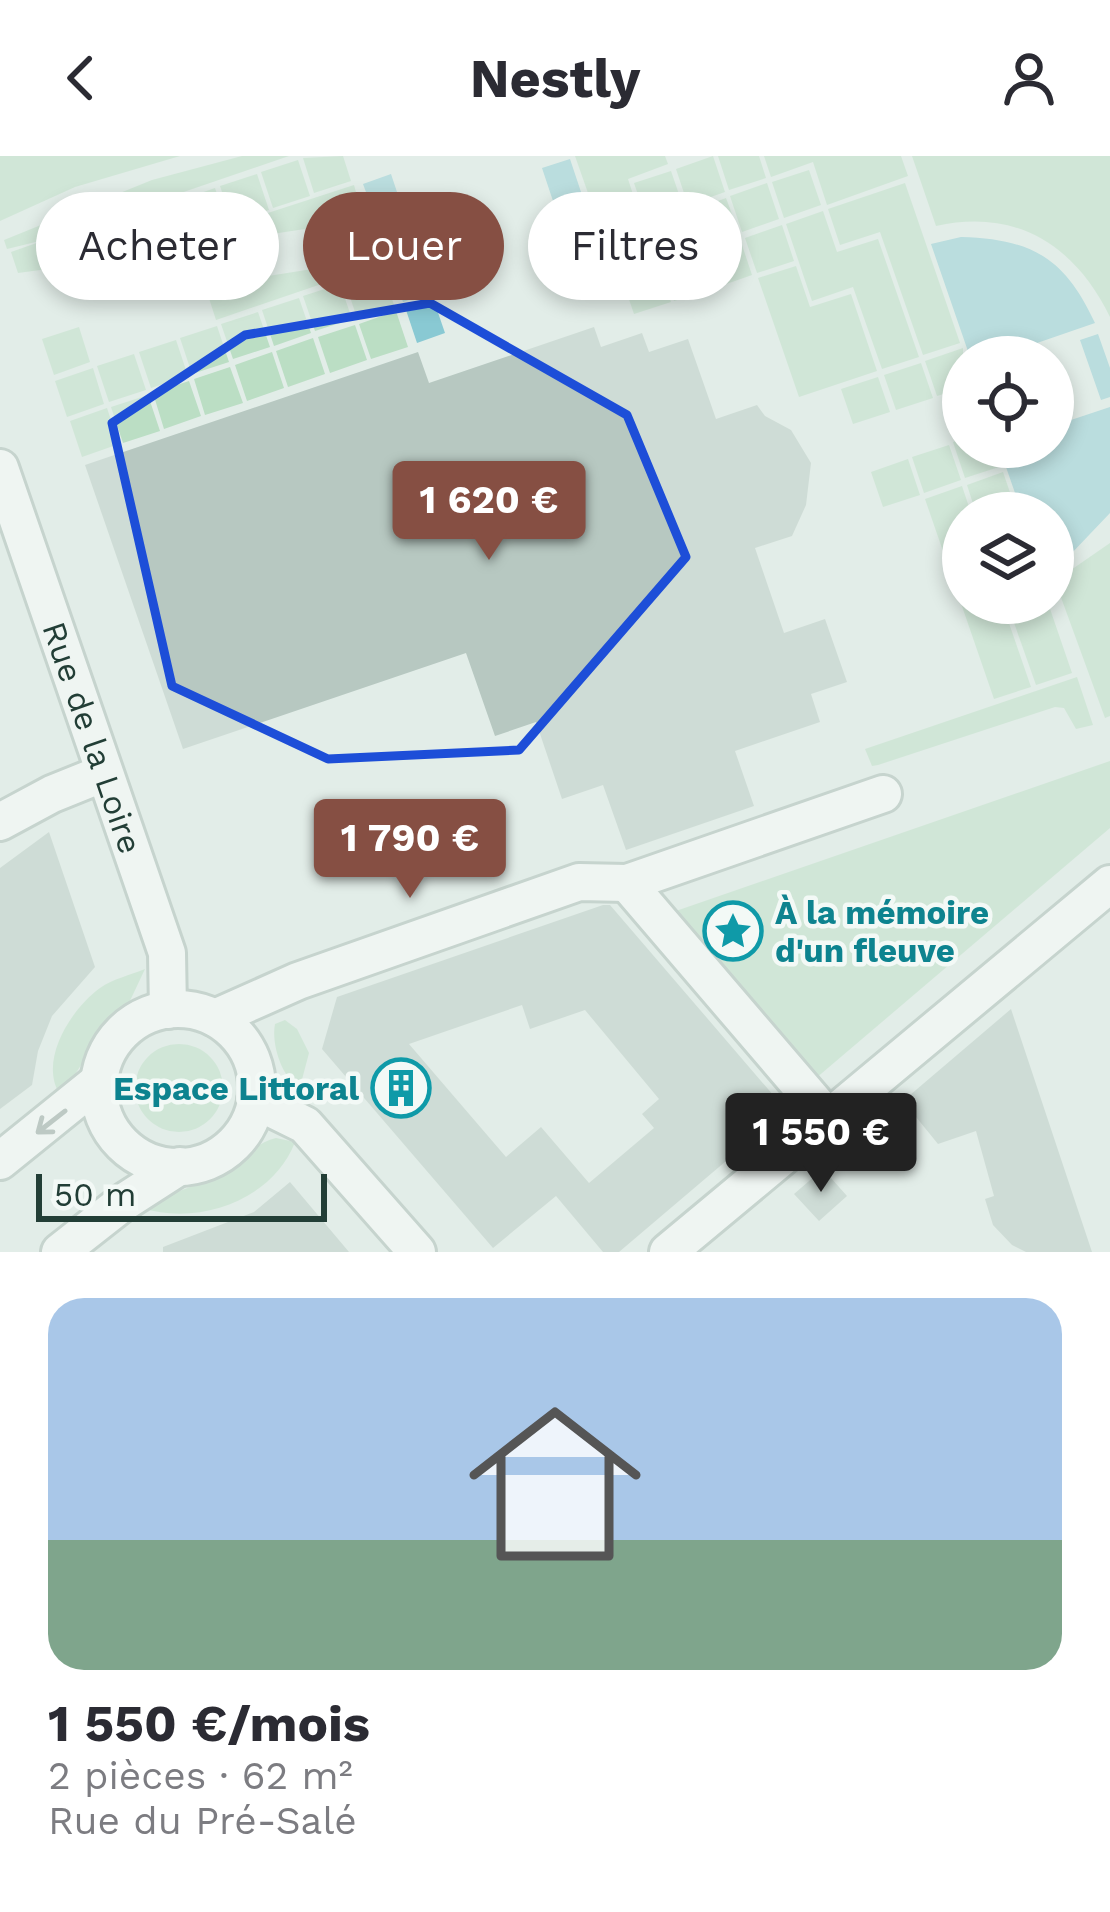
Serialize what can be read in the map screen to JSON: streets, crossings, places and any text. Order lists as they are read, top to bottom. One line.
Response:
{"streets":{"street":["Rue de la Loire"]},"places":{"place":["À la mémoire d'un fleuve"],"building":["Espace Littoral"]},"scale_bar":"50 m","page":{"header":"Nestly","chip":["Acheter","Louer","Filtres"],"price":["1 620 €","1 790 €","1 550 €"],"scale":"50 m","list":[{"name":"1 550 €/mois","note":"2 pièces · 62 m² · Rue du Pré-Salé"}]}}
